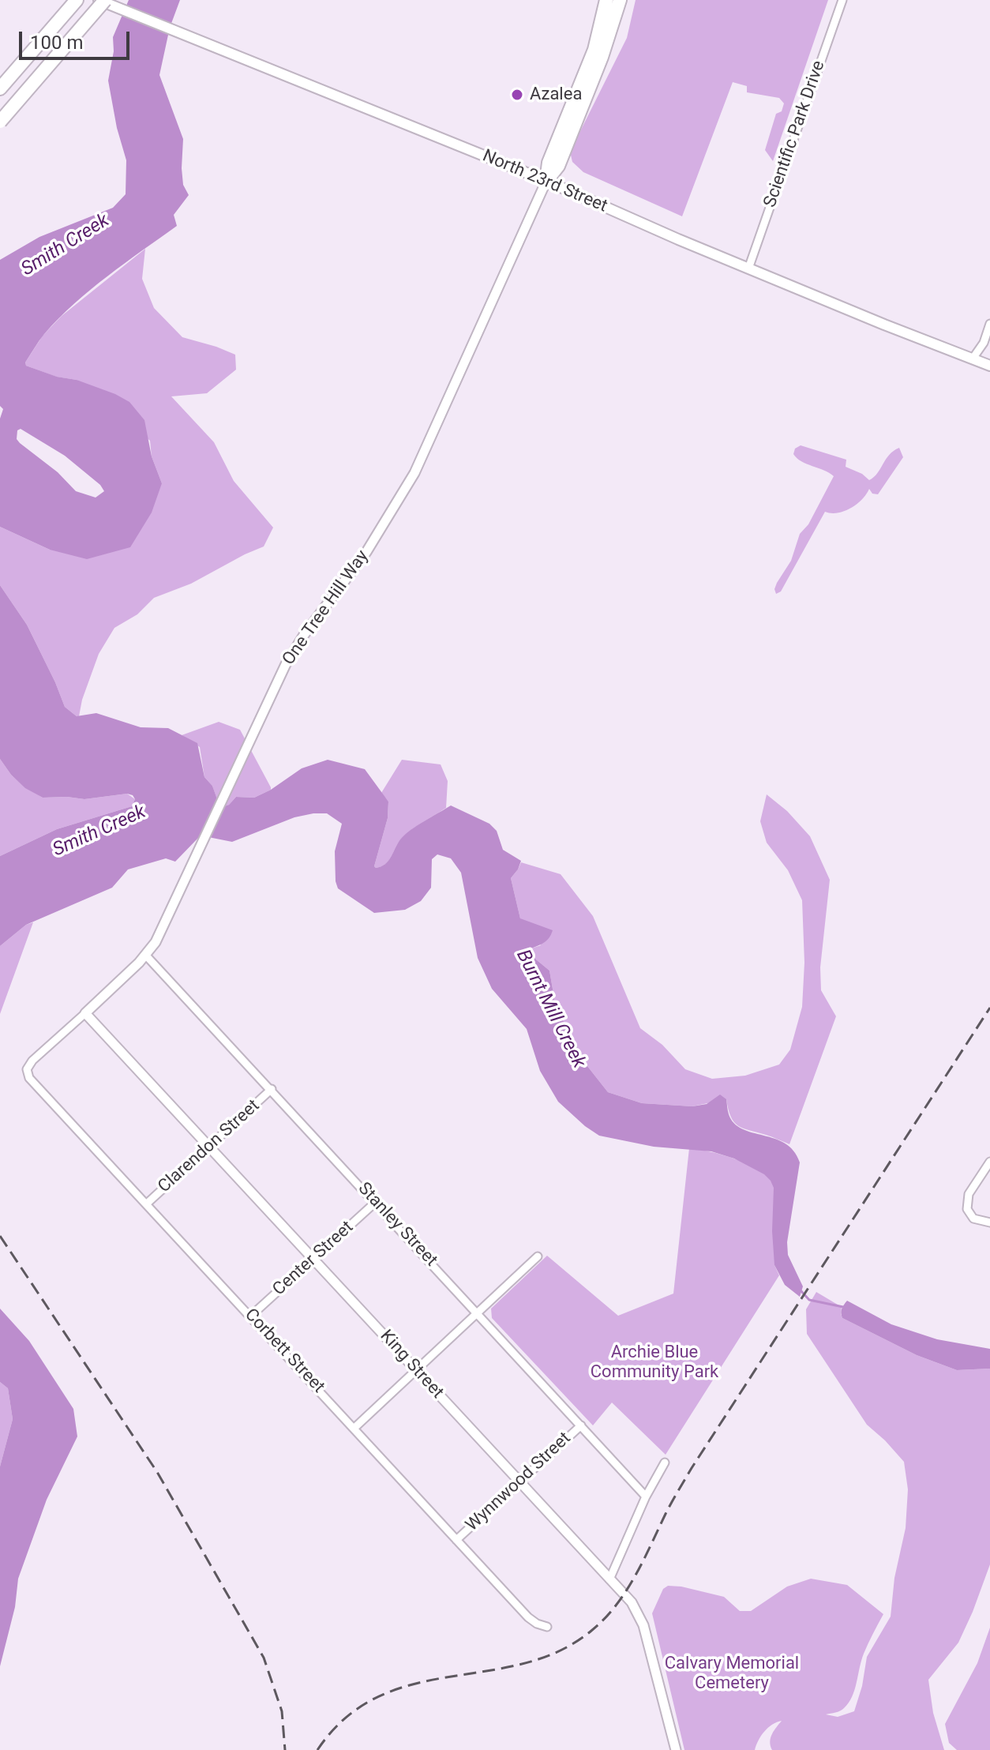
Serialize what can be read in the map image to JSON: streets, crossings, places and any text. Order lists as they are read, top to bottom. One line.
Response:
{"streets":{"main road":["North 23rd Street"],"street":["Scientific Park Drive","One Tree Hill Way","Clarendon Street","Stanley Street","Center Street","Corbett Street","King Street","Wynnwood Street"]},"crossings":[["Scientific Park Drive","North 23rd Street"],["North 23rd Street","One Tree Hill Way"],["One Tree Hill Way","Stanley Street"],["One Tree Hill Way","Corbett Street"],["One Tree Hill Way","King Street"],["Clarendon Street","Stanley Street"],["Clarendon Street","Corbett Street"],["Clarendon Street","King Street"],["Stanley Street","Center Street"],["Stanley Street","Wynnwood Street"],["Center Street","Corbett Street"],["Center Street","King Street"],["Corbett Street","Wynnwood Street"],["King Street","Wynnwood Street"]],"water":["Smith Creek","Burnt Mill Creek"],"parks":["Archie Blue Community Park","Calvary Memorial Cemetery"],"places":["Azalea"],"scale_bar":"100 m"}
